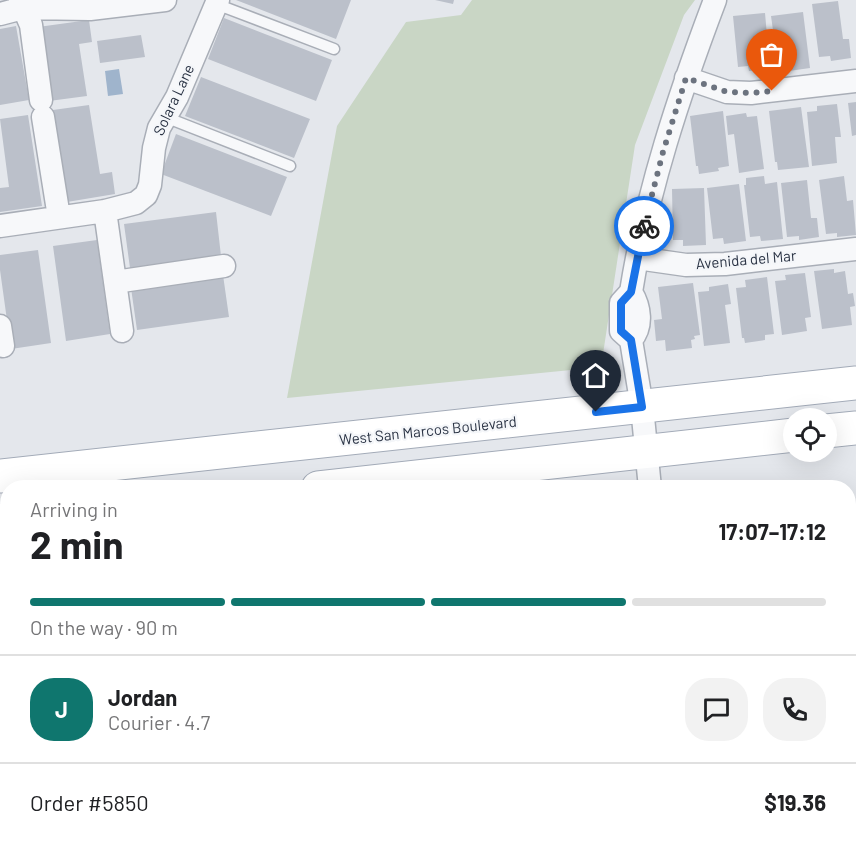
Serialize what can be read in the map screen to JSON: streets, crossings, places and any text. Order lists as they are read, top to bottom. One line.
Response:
{"streets":{"main road":["West San Marcos Boulevard"],"street":["Solara Lane","Avenida del Mar"]},"page":{"heading":["2 min","Arriving in","17:07–17:12"],"panel":["Jordan","Courier · 4.7","Order #5850","$19.36"],"bar":"On the way · 90 m","round":"J"}}
